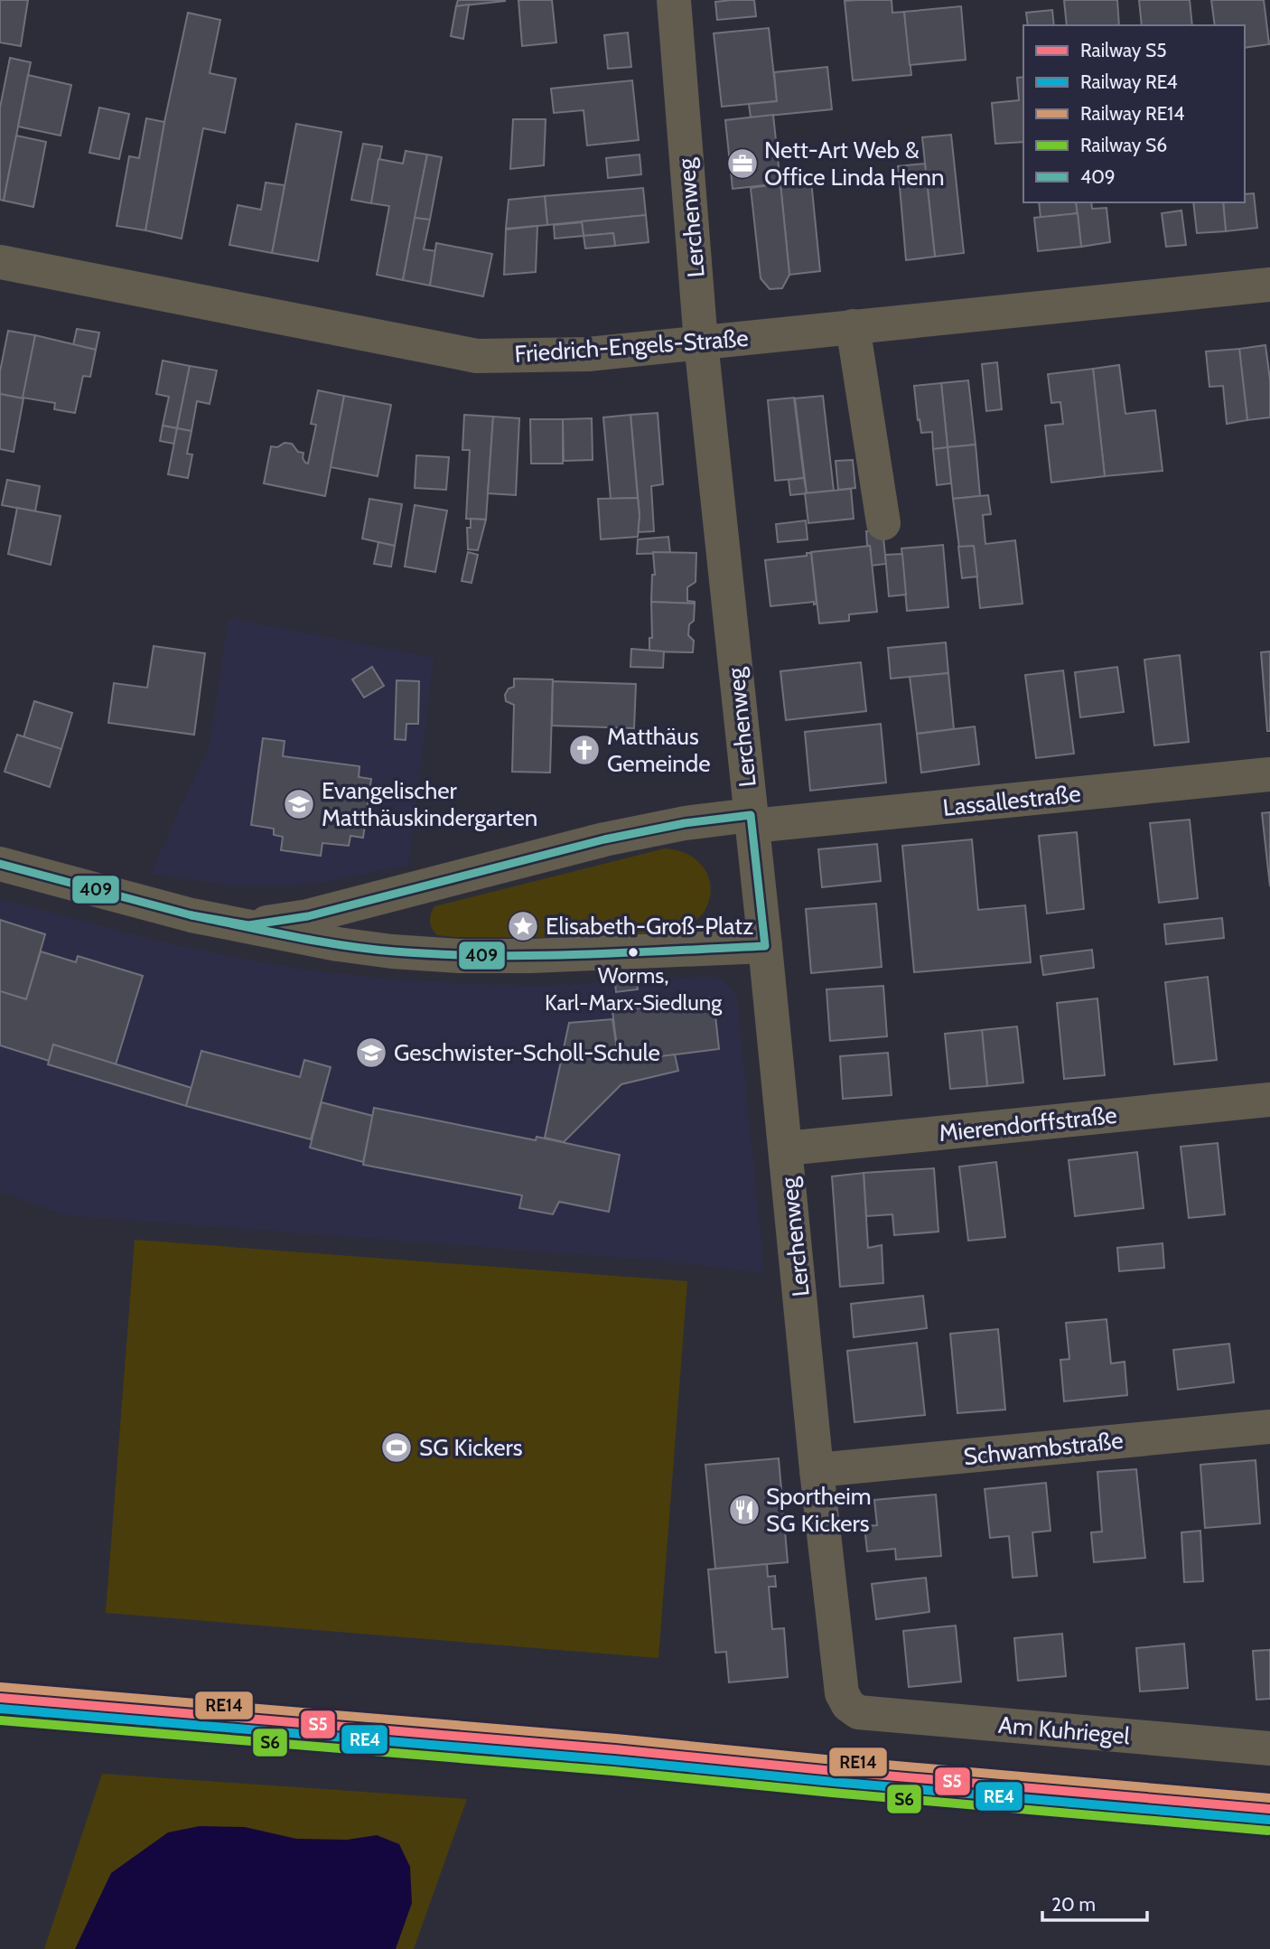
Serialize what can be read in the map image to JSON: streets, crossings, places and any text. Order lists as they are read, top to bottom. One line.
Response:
{"streets":{"street":["Lerchenweg","Friedrich-Engels-Straße","Lassallestraße","Mierendorffstraße","Schwambstraße","Am Kuhriegel"]},"crossings":[["Lerchenweg","Friedrich-Engels-Straße"],["Lerchenweg","Lassallestraße"],["Lerchenweg","Mierendorffstraße"],["Lerchenweg","Schwambstraße"],["Lerchenweg","Am Kuhriegel"]],"places":{"office":["Nett-Art Web & Office Linda Henn"],"church":["Matthäus Gemeinde"],"school or university":["Evangelischer Matthäuskindergarten","Geschwister-Scholl-Schule"],"place":["Elisabeth-Groß-Platz"],"other":["Worms, Karl-Marx-Siedlung"],"sports":["SG Kickers"],"restaurant":["Sportheim SG Kickers"]},"lines":["transit line 409","rail line RE14","rail line S5","rail line RE4","rail line S6"],"legend":["Railway S5","Railway RE4","Railway RE14","Railway S6","409"],"scale_bar":"20 m"}
